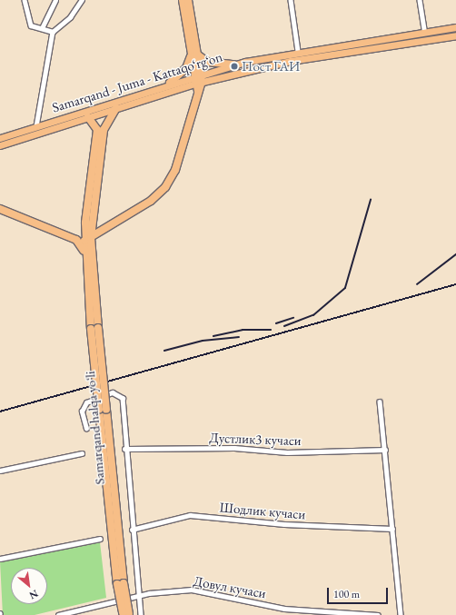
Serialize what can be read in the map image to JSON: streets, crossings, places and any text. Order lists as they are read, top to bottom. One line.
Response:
{"streets":{"highway":["Samarqand halqa yoʻli"],"main road":["Samarqand - Juma - Kattaqo‘rg‘on"],"street":["Дустлик3 кучаси","Шодлик кучаси","Довул кучаси"]},"crossings":[["Samarqand - Juma - Kattaqo‘rg‘on","Samarqand halqa yoʻli"]],"places":["Пост ГАИ"],"scale_bar":"100 m","north":"bottom right"}
